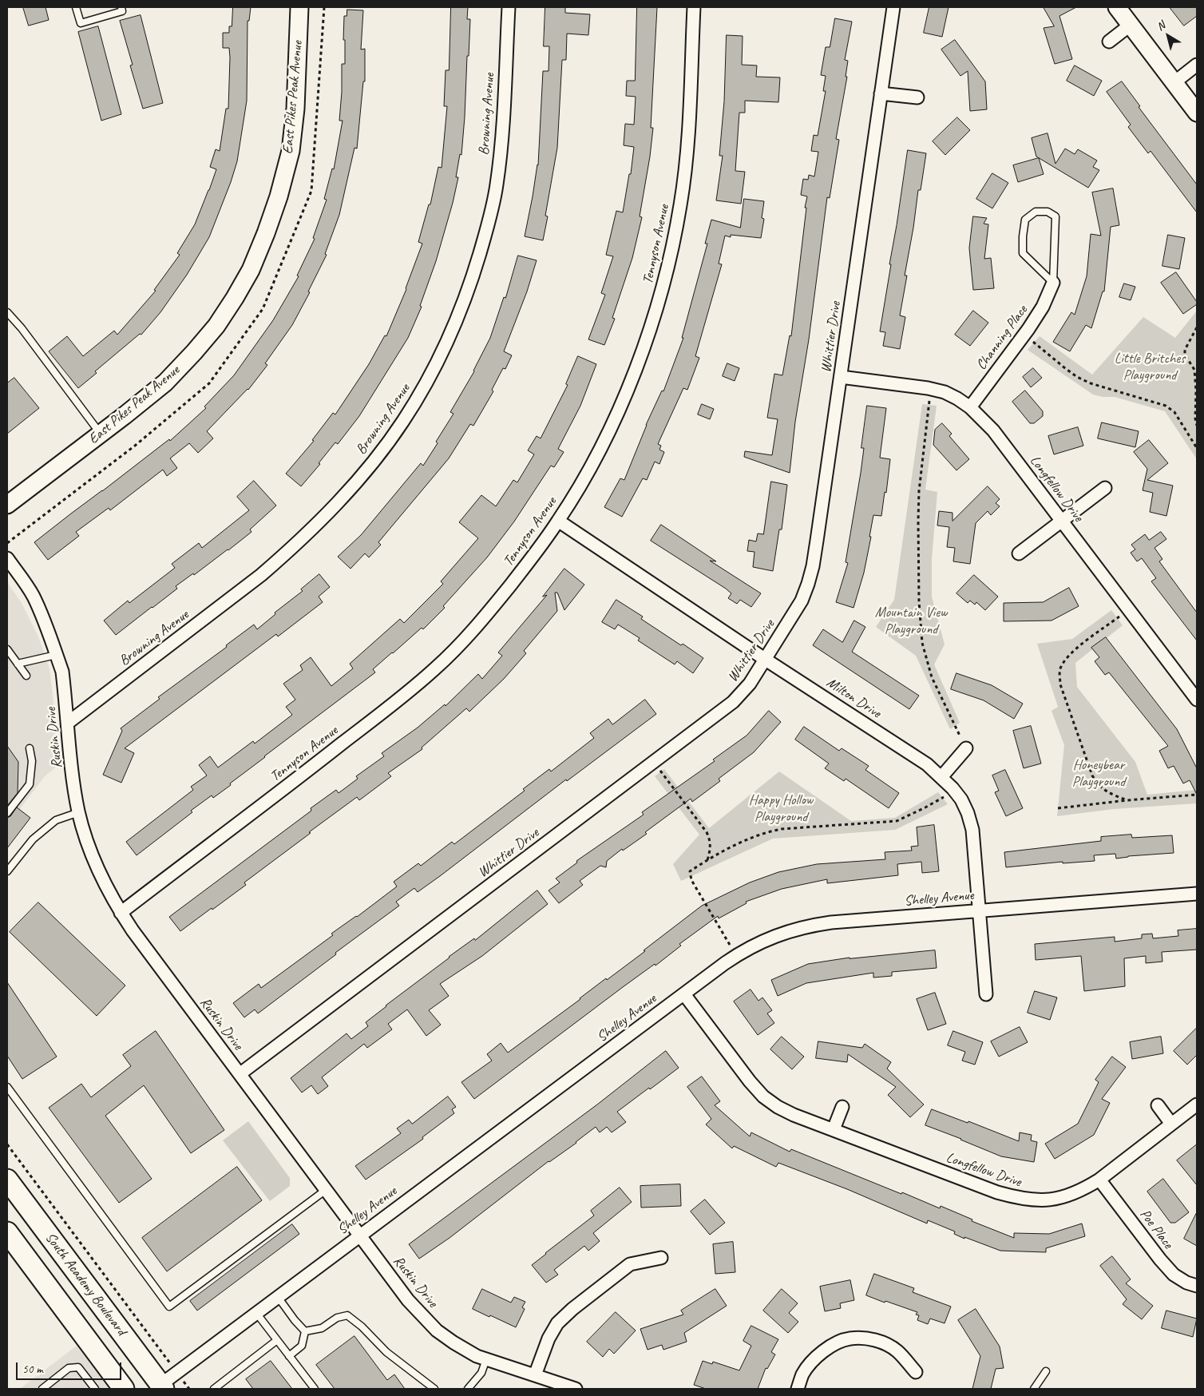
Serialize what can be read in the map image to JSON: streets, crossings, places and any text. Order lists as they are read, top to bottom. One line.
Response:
{"streets":{"highway":["South Academy Boulevard"],"main road":["East Pikes Peak Avenue"],"street":["Browning Avenue","Tennyson Avenue","Whittier Drive","Channing Place","Longfellow Drive","Milton Drive","Ruskin Drive","Shelley Avenue","Poe Place"]},"crossings":[["Browning Avenue","Ruskin Drive"],["Tennyson Avenue","Milton Drive"],["Tennyson Avenue","Ruskin Drive"],["Whittier Drive","Longfellow Drive"],["Whittier Drive","Milton Drive"],["Whittier Drive","Ruskin Drive"],["Channing Place","Longfellow Drive"],["Longfellow Drive","Shelley Avenue"],["Longfellow Drive","Poe Place"],["Milton Drive","Shelley Avenue"],["Ruskin Drive","Shelley Avenue"],["Shelley Avenue","South Academy Boulevard"]],"parks":["Little Britches Playground","Mountain View Playground","Honeybear Playground","Happy Hollow Playground"],"scale_bar":"50 m","north":"top left"}
